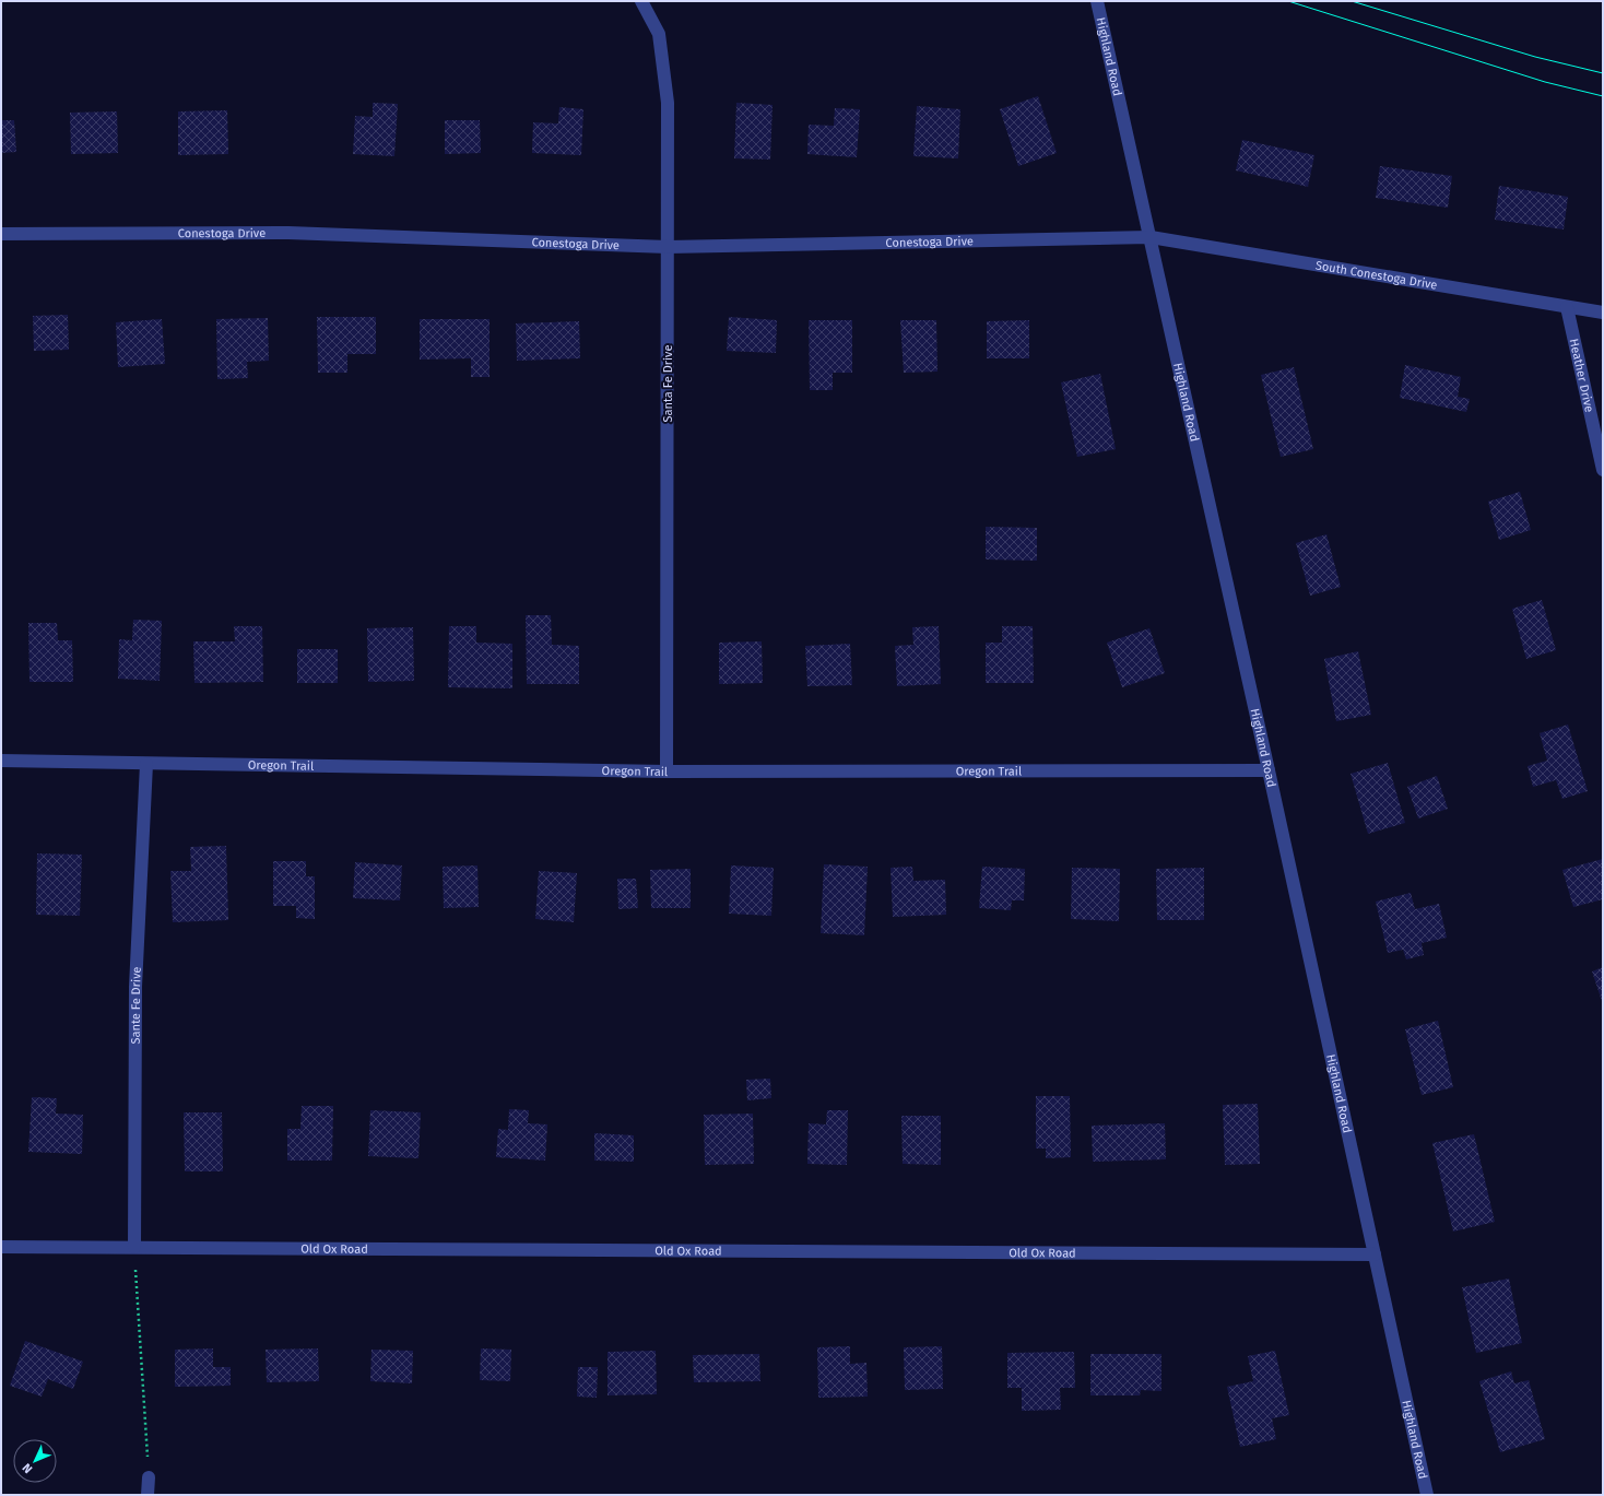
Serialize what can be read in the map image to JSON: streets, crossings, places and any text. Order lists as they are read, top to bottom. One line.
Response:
{"streets":{"street":["Highland Road","Conestoga Drive","South Conestoga Drive","Heather Drive","Santa Fe Drive","Oregon Trail","Sante Fe Drive","Old Ox Road"]},"crossings":[["Highland Road","Conestoga Drive"],["Highland Road","South Conestoga Drive"],["Highland Road","Oregon Trail"],["Highland Road","Old Ox Road"],["Conestoga Drive","South Conestoga Drive"],["Conestoga Drive","Santa Fe Drive"],["South Conestoga Drive","Heather Drive"],["Santa Fe Drive","Oregon Trail"],["Oregon Trail","Sante Fe Drive"],["Sante Fe Drive","Old Ox Road"]],"north":"bottom left"}
